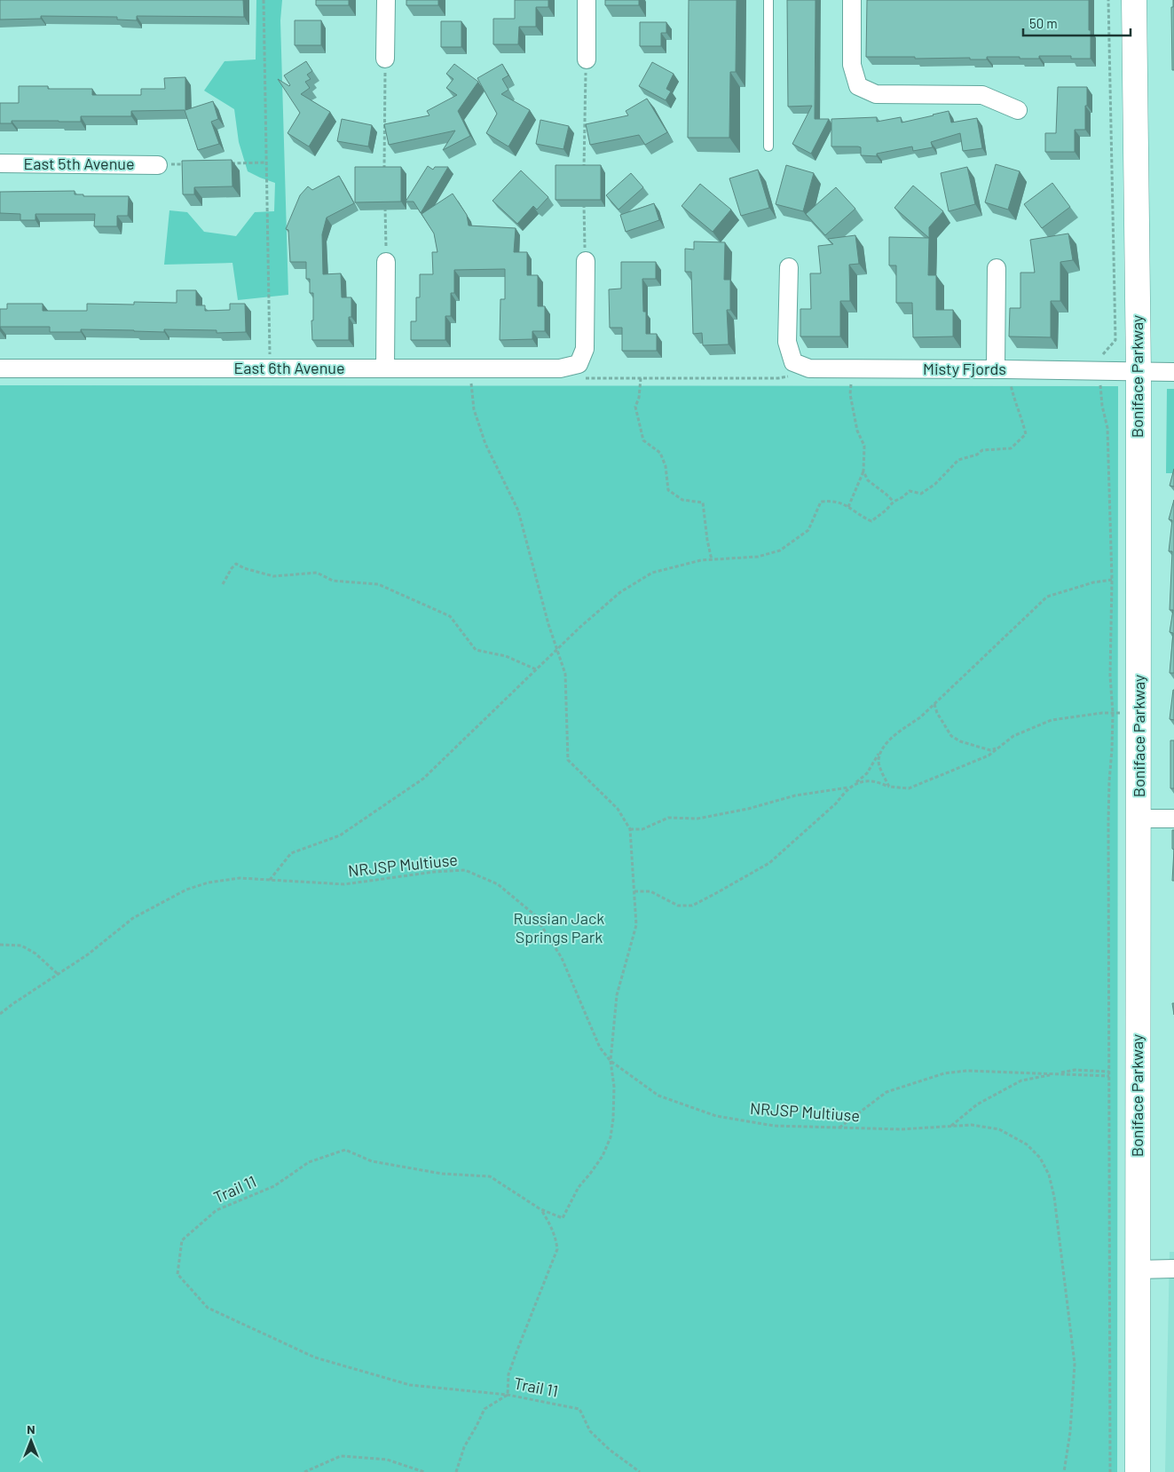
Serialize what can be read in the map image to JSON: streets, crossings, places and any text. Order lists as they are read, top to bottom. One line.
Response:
{"streets":{"main road":["Boniface Parkway"],"street":["East 5th Avenue","East 6th Avenue","Misty Fjords"],"path":["NRJSP Multiuse","Trail 11"]},"crossings":[["Misty Fjords","Boniface Parkway"],["NRJSP Multiuse","Trail 11"]],"parks":["Russian Jack Springs Park"],"scale_bar":"50 m","north":"top"}
